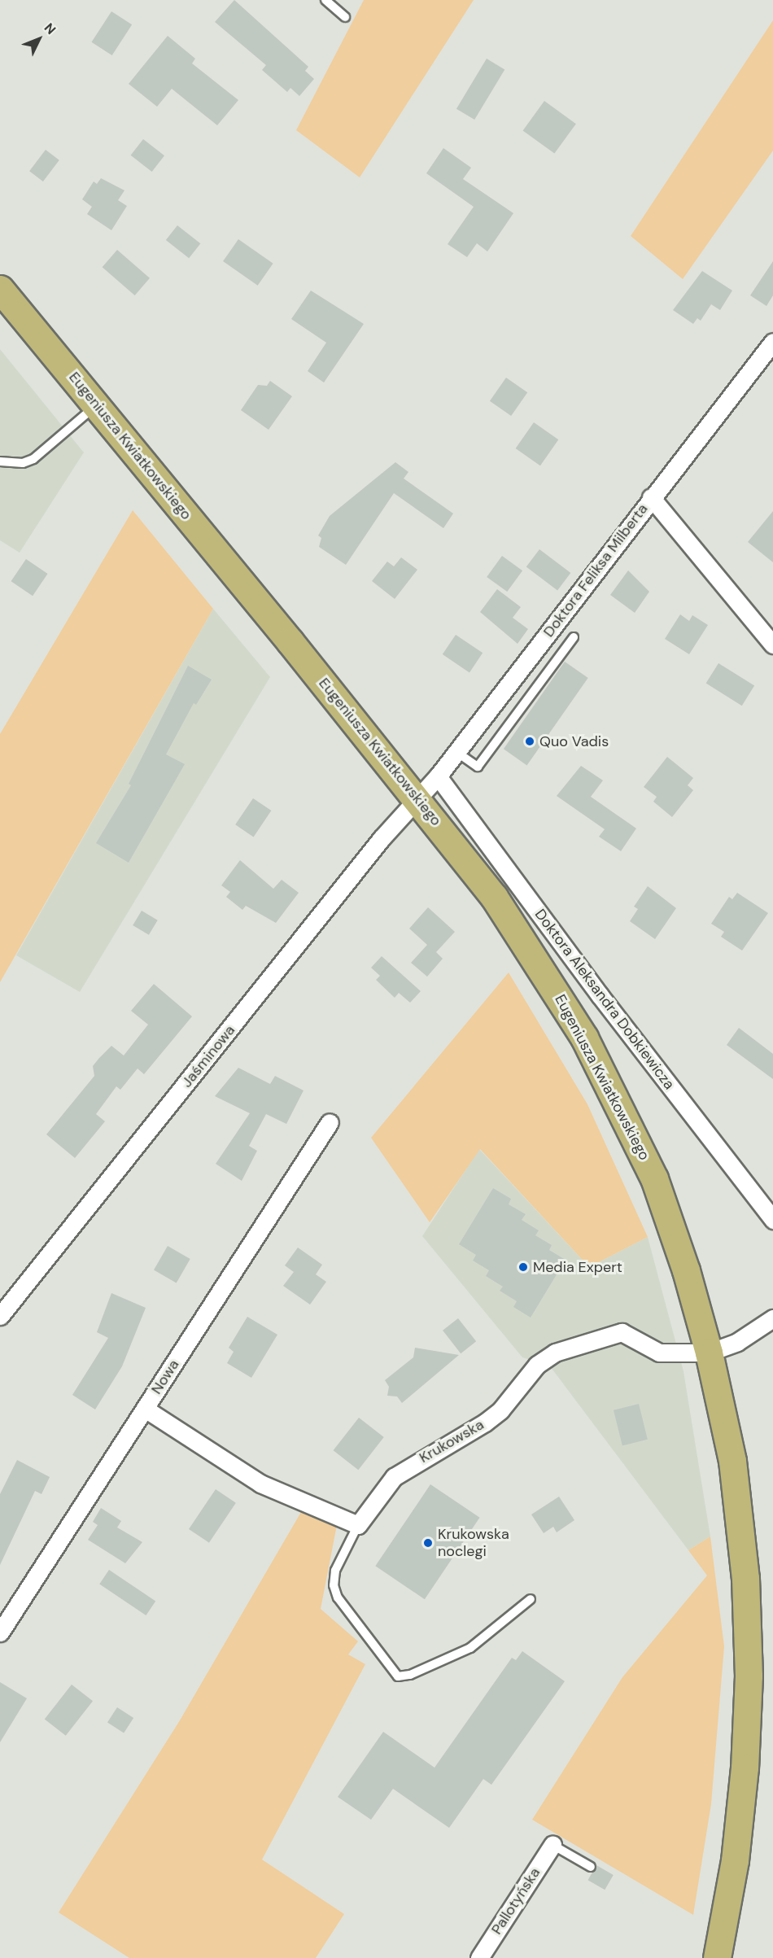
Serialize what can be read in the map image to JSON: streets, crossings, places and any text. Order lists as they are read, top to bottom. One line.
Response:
{"streets":{"main road":["Eugeniusza Kwiatkowskiego"],"street":["Doktora Feliksa Milberta","Doktora Aleksandra Dobkiewicza","Jaśminowa","Nowa","Krukowska","Pallotyńska"]},"crossings":[["Eugeniusza Kwiatkowskiego","Doktora Feliksa Milberta"],["Eugeniusza Kwiatkowskiego","Jaśminowa"],["Eugeniusza Kwiatkowskiego","Krukowska"],["Doktora Feliksa Milberta","Doktora Aleksandra Dobkiewicza"],["Doktora Feliksa Milberta","Jaśminowa"]],"places":["Quo Vadis","Media Expert","Krukowska noclegi"],"north":"top right"}
